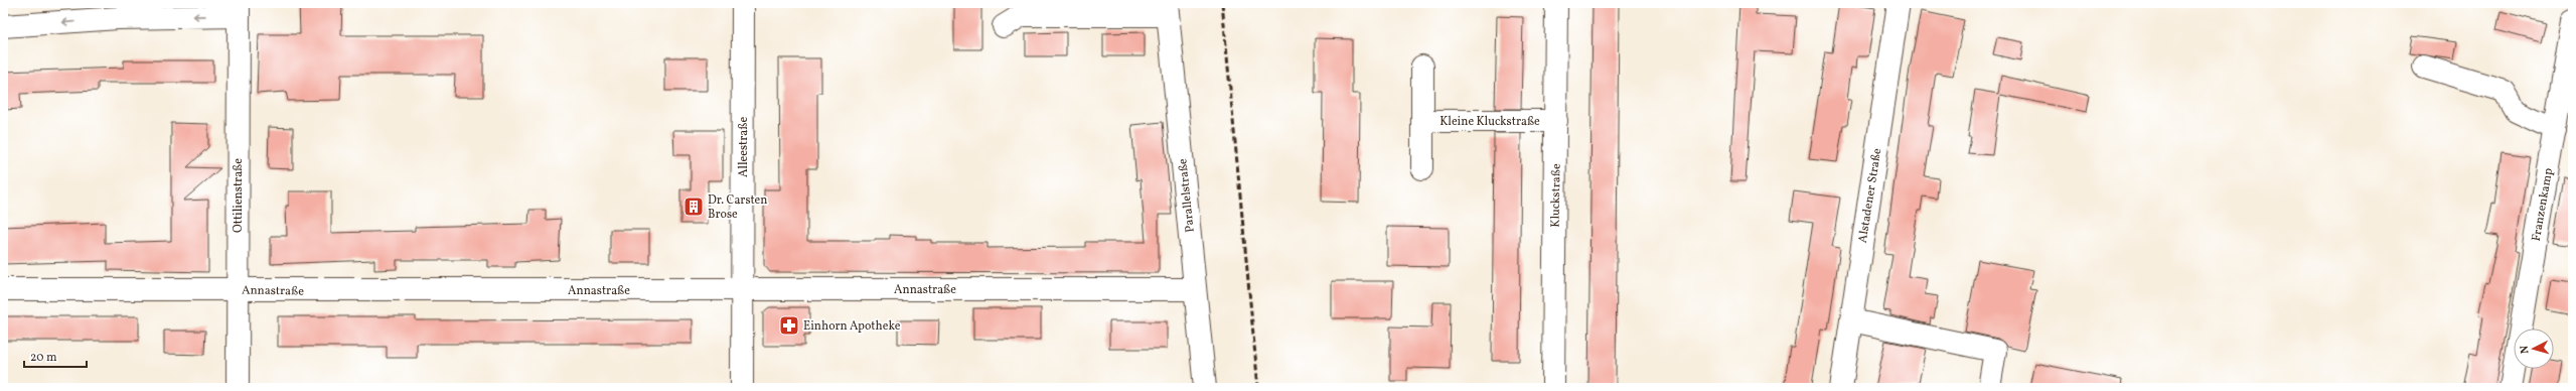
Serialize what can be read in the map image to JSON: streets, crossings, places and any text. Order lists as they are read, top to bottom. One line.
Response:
{"streets":{"street":["Kleine Kluckstraße","Alleestraße","Ottilienstraße","Parallelstraße","Kluckstraße","Alstadener Straße","Franzenkamp","Annastraße"]},"crossings":[["Kleine Kluckstraße","Kluckstraße"],["Alleestraße","Annastraße"],["Ottilienstraße","Annastraße"],["Parallelstraße","Annastraße"]],"places":{"building":["Dr. Carsten Brose"],"pharmacy":["Einhorn Apotheke"]},"scale_bar":"20 m","north":"left"}
